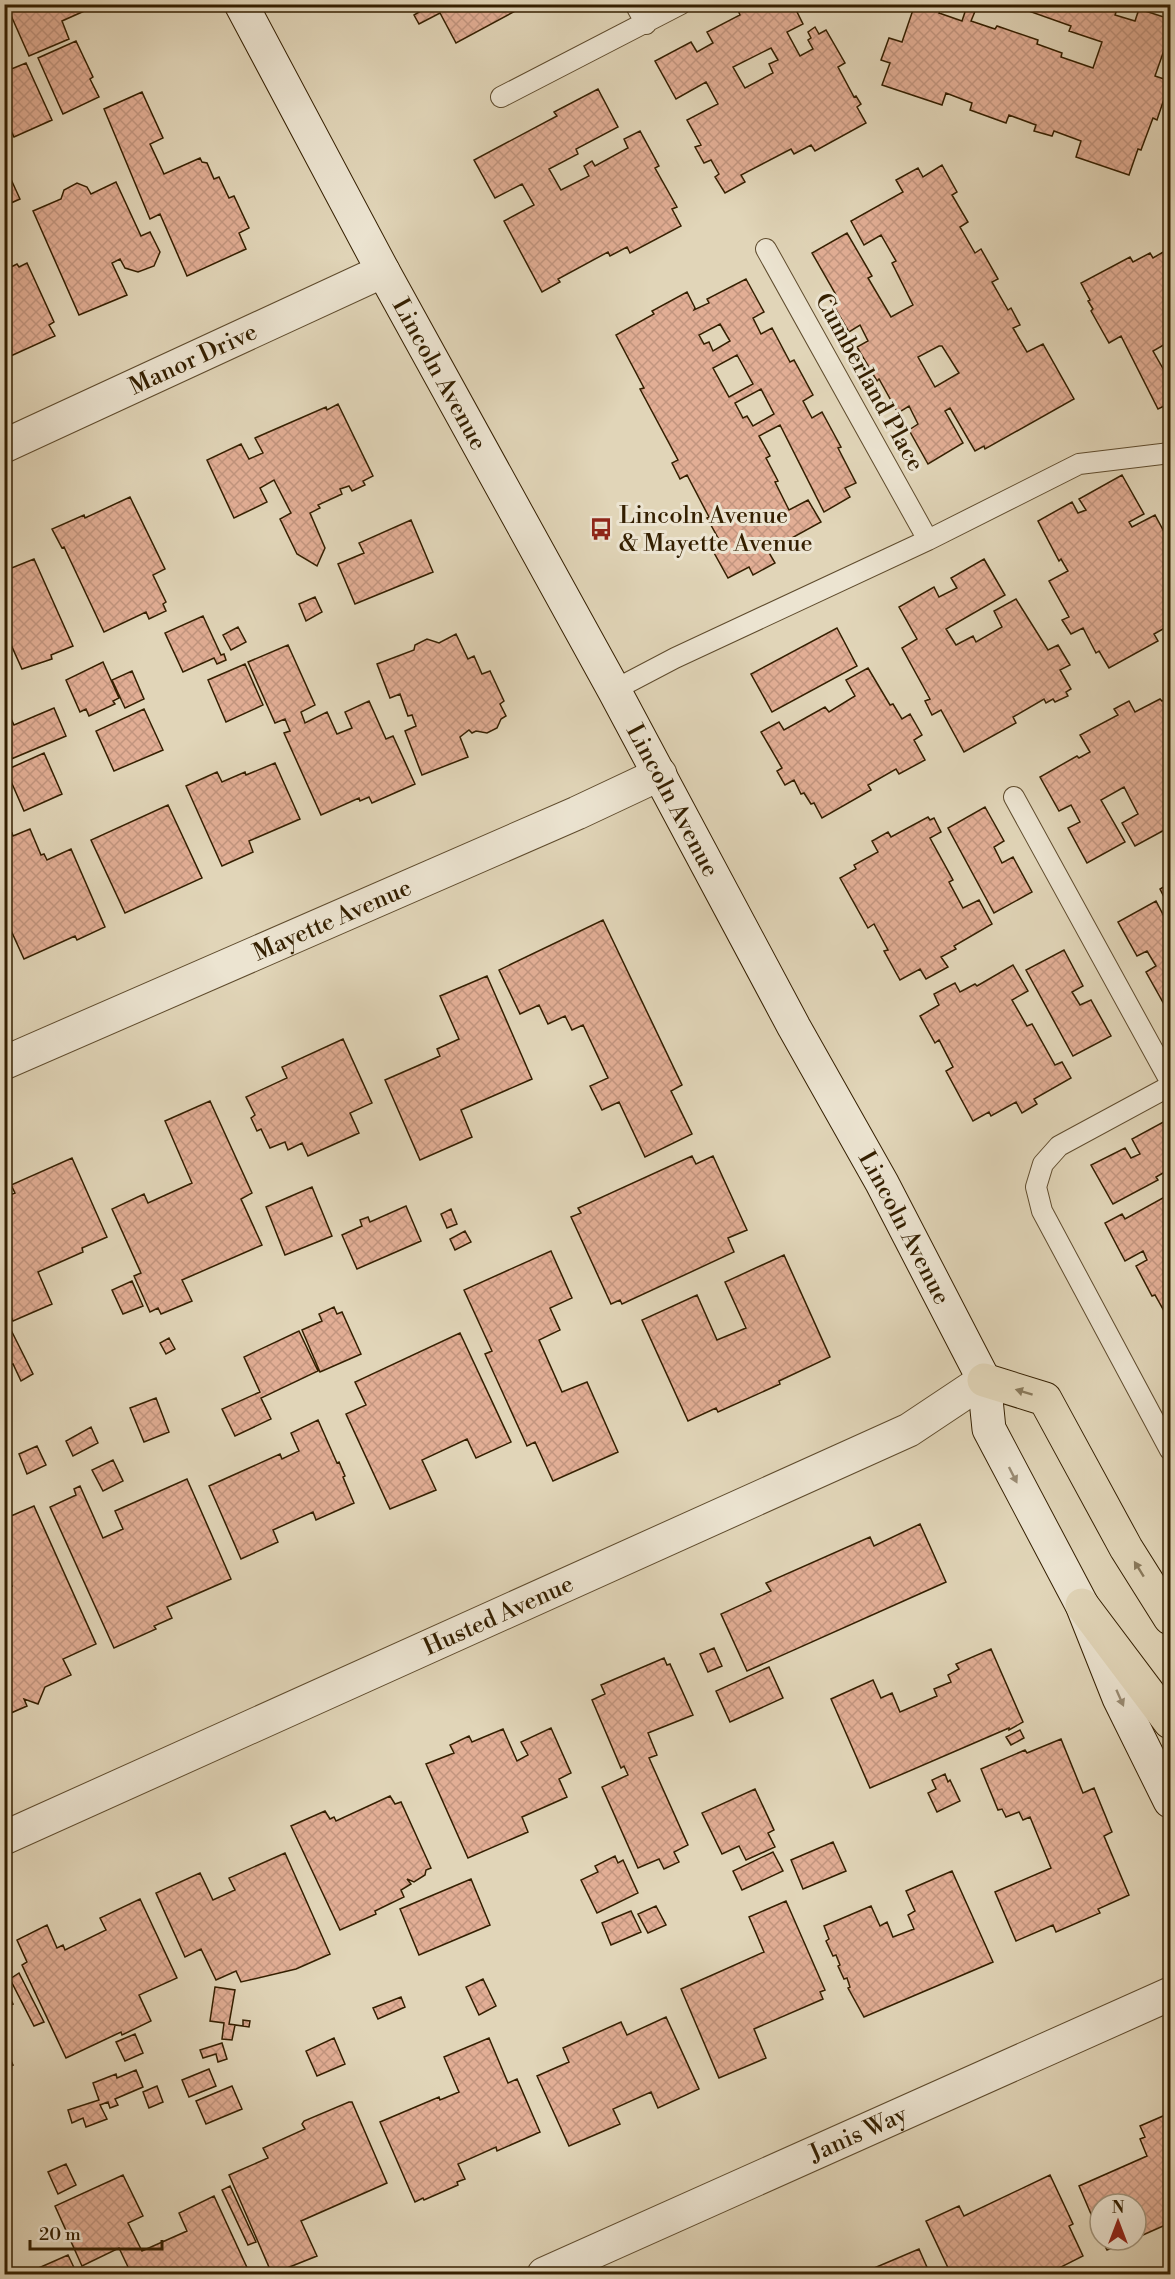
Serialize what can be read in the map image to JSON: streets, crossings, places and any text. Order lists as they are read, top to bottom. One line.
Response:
{"streets":{"street":["Manor Drive","Lincoln Avenue","Mayette Avenue","Husted Avenue","Janis Way"],"lane":["Cumberland Place"]},"crossings":[["Manor Drive","Lincoln Avenue"],["Lincoln Avenue","Mayette Avenue"],["Lincoln Avenue","Husted Avenue"]],"places":{"bus stop":["Lincoln Avenue & Mayette Avenue"]},"scale_bar":"20 m","north":"top"}
